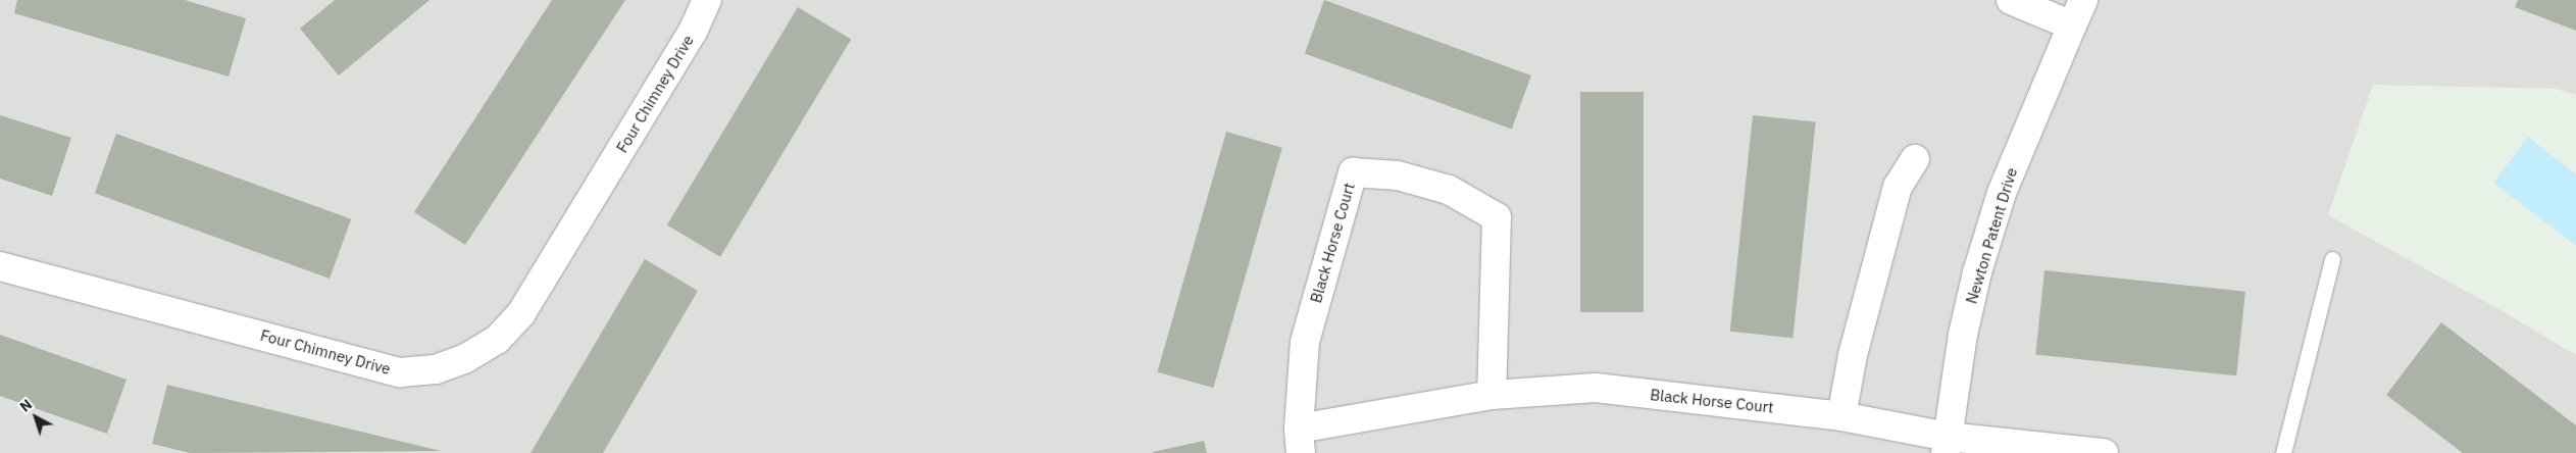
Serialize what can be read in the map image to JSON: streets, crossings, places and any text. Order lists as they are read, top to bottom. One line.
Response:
{"streets":{"street":["Four Chimney Drive","Newton Patent Drive","Black Horse Court"]},"crossings":[["Newton Patent Drive","Black Horse Court"]],"north":"top left"}
